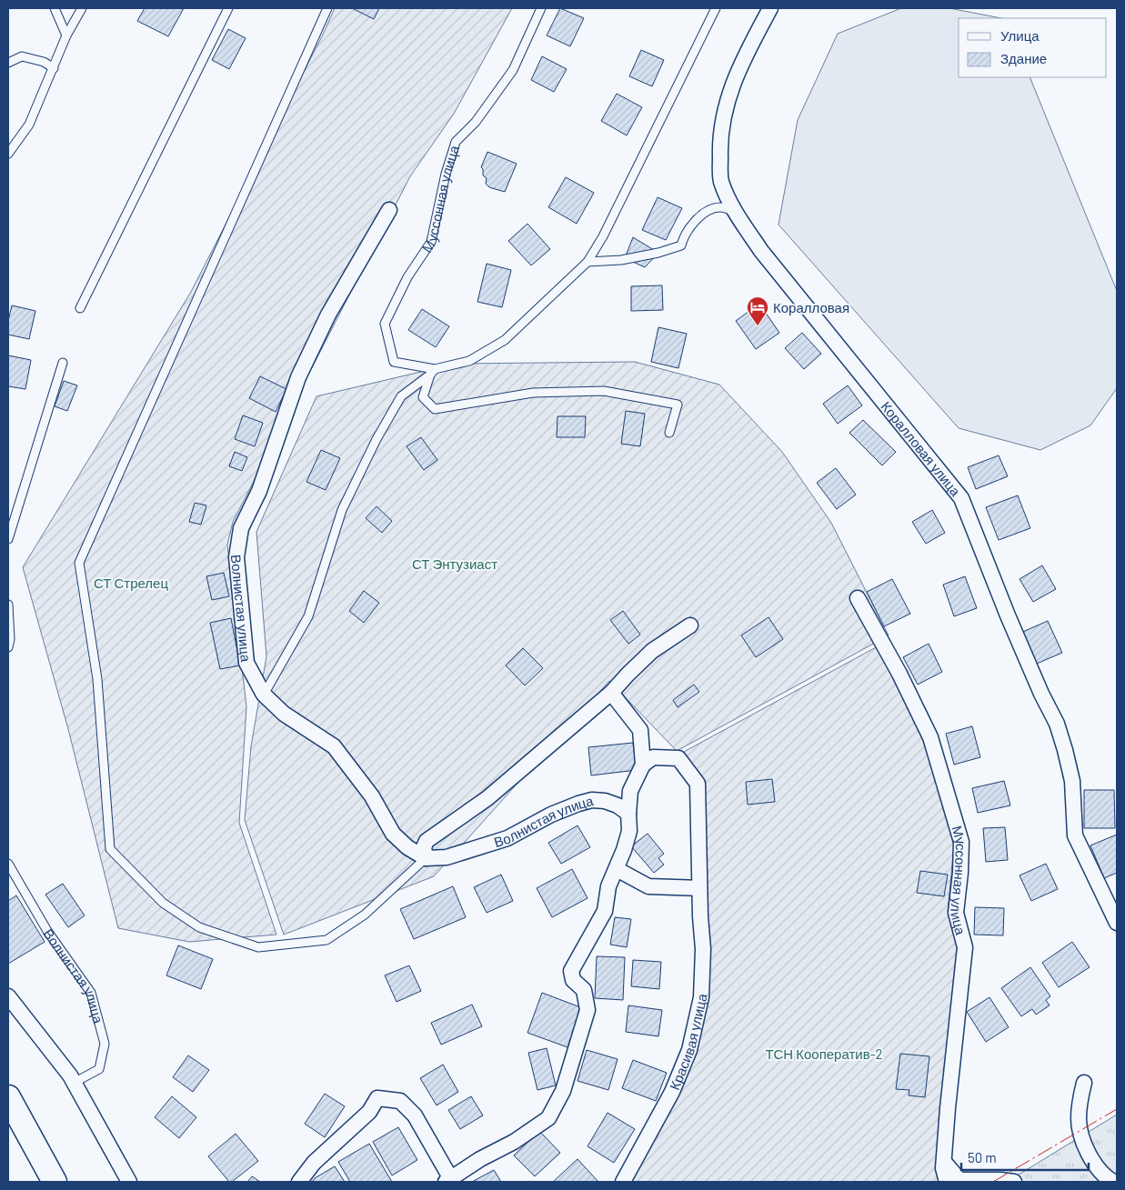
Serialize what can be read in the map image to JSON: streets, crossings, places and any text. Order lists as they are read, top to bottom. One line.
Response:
{"streets":{"street":["Муссонная улица","Коралловая улица","Волнистая улица","Красивая улица"]},"parks":["СТ Энтузиаст","СТ Стрелец","ТСН Кооператив-2"],"places":{"hotel":["Коралловая"]},"legend":["Улица","Здание"],"scale_bar":"50 m"}
